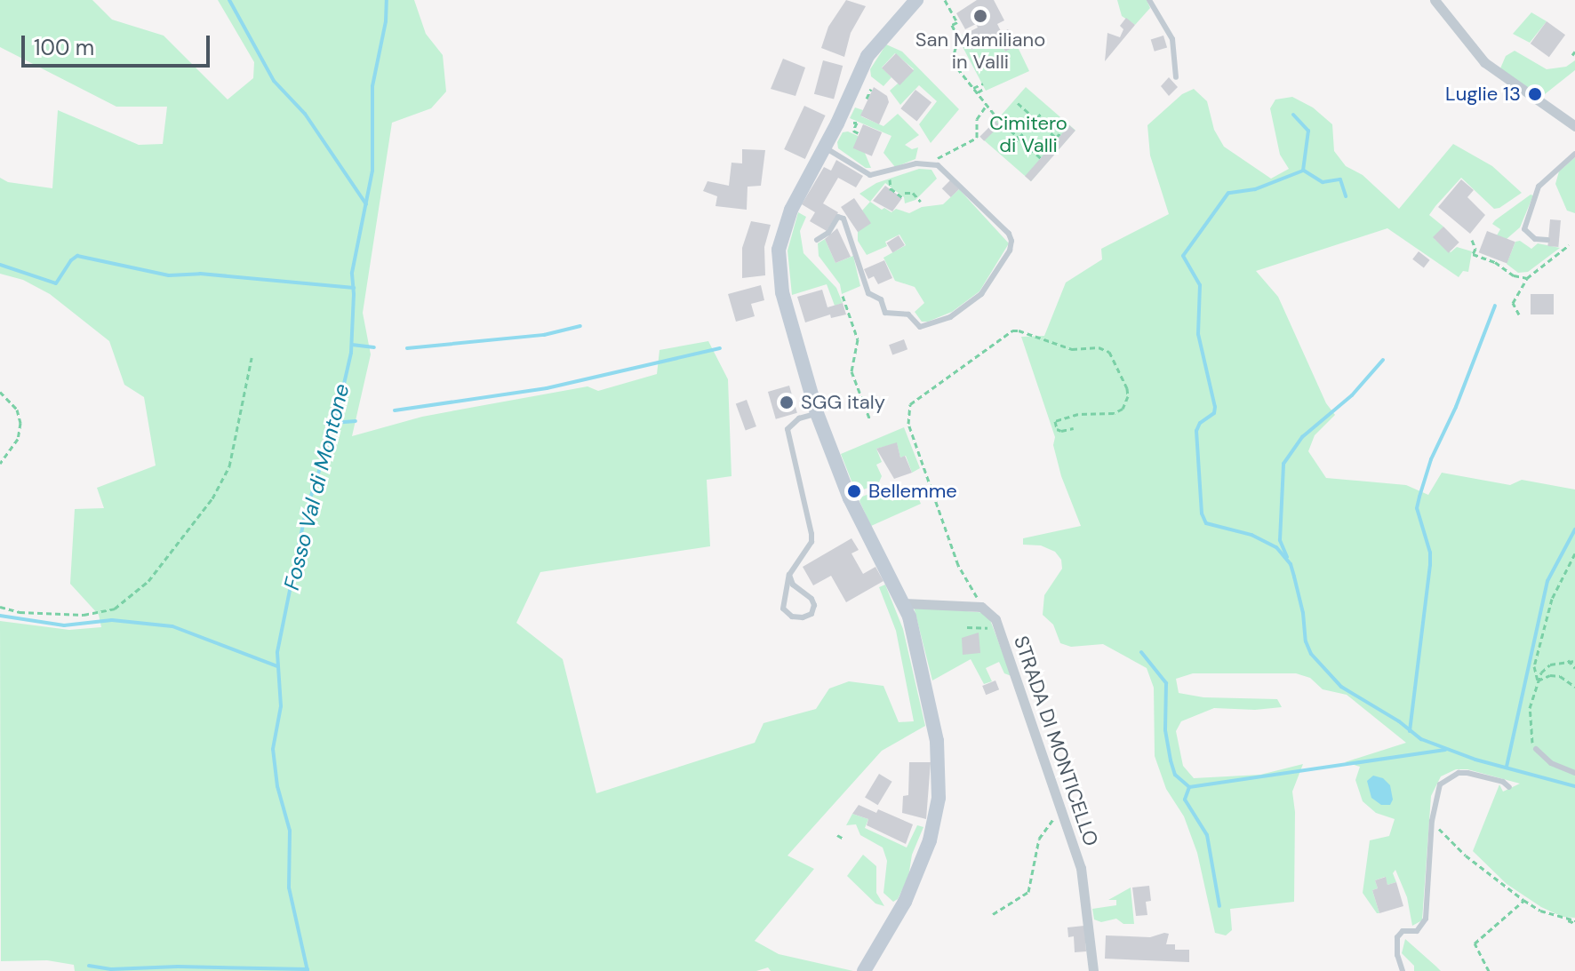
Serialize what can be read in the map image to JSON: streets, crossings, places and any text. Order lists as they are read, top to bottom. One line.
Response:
{"streets":{"street":["STRADA DI MONTICELLO"]},"water":["Fosso Val di Montone"],"parks":["Cimitero di Valli"],"places":["San Mamiliano in Valli","Luglie 13","SGG italy","Bellemme"],"scale_bar":"100 m"}
